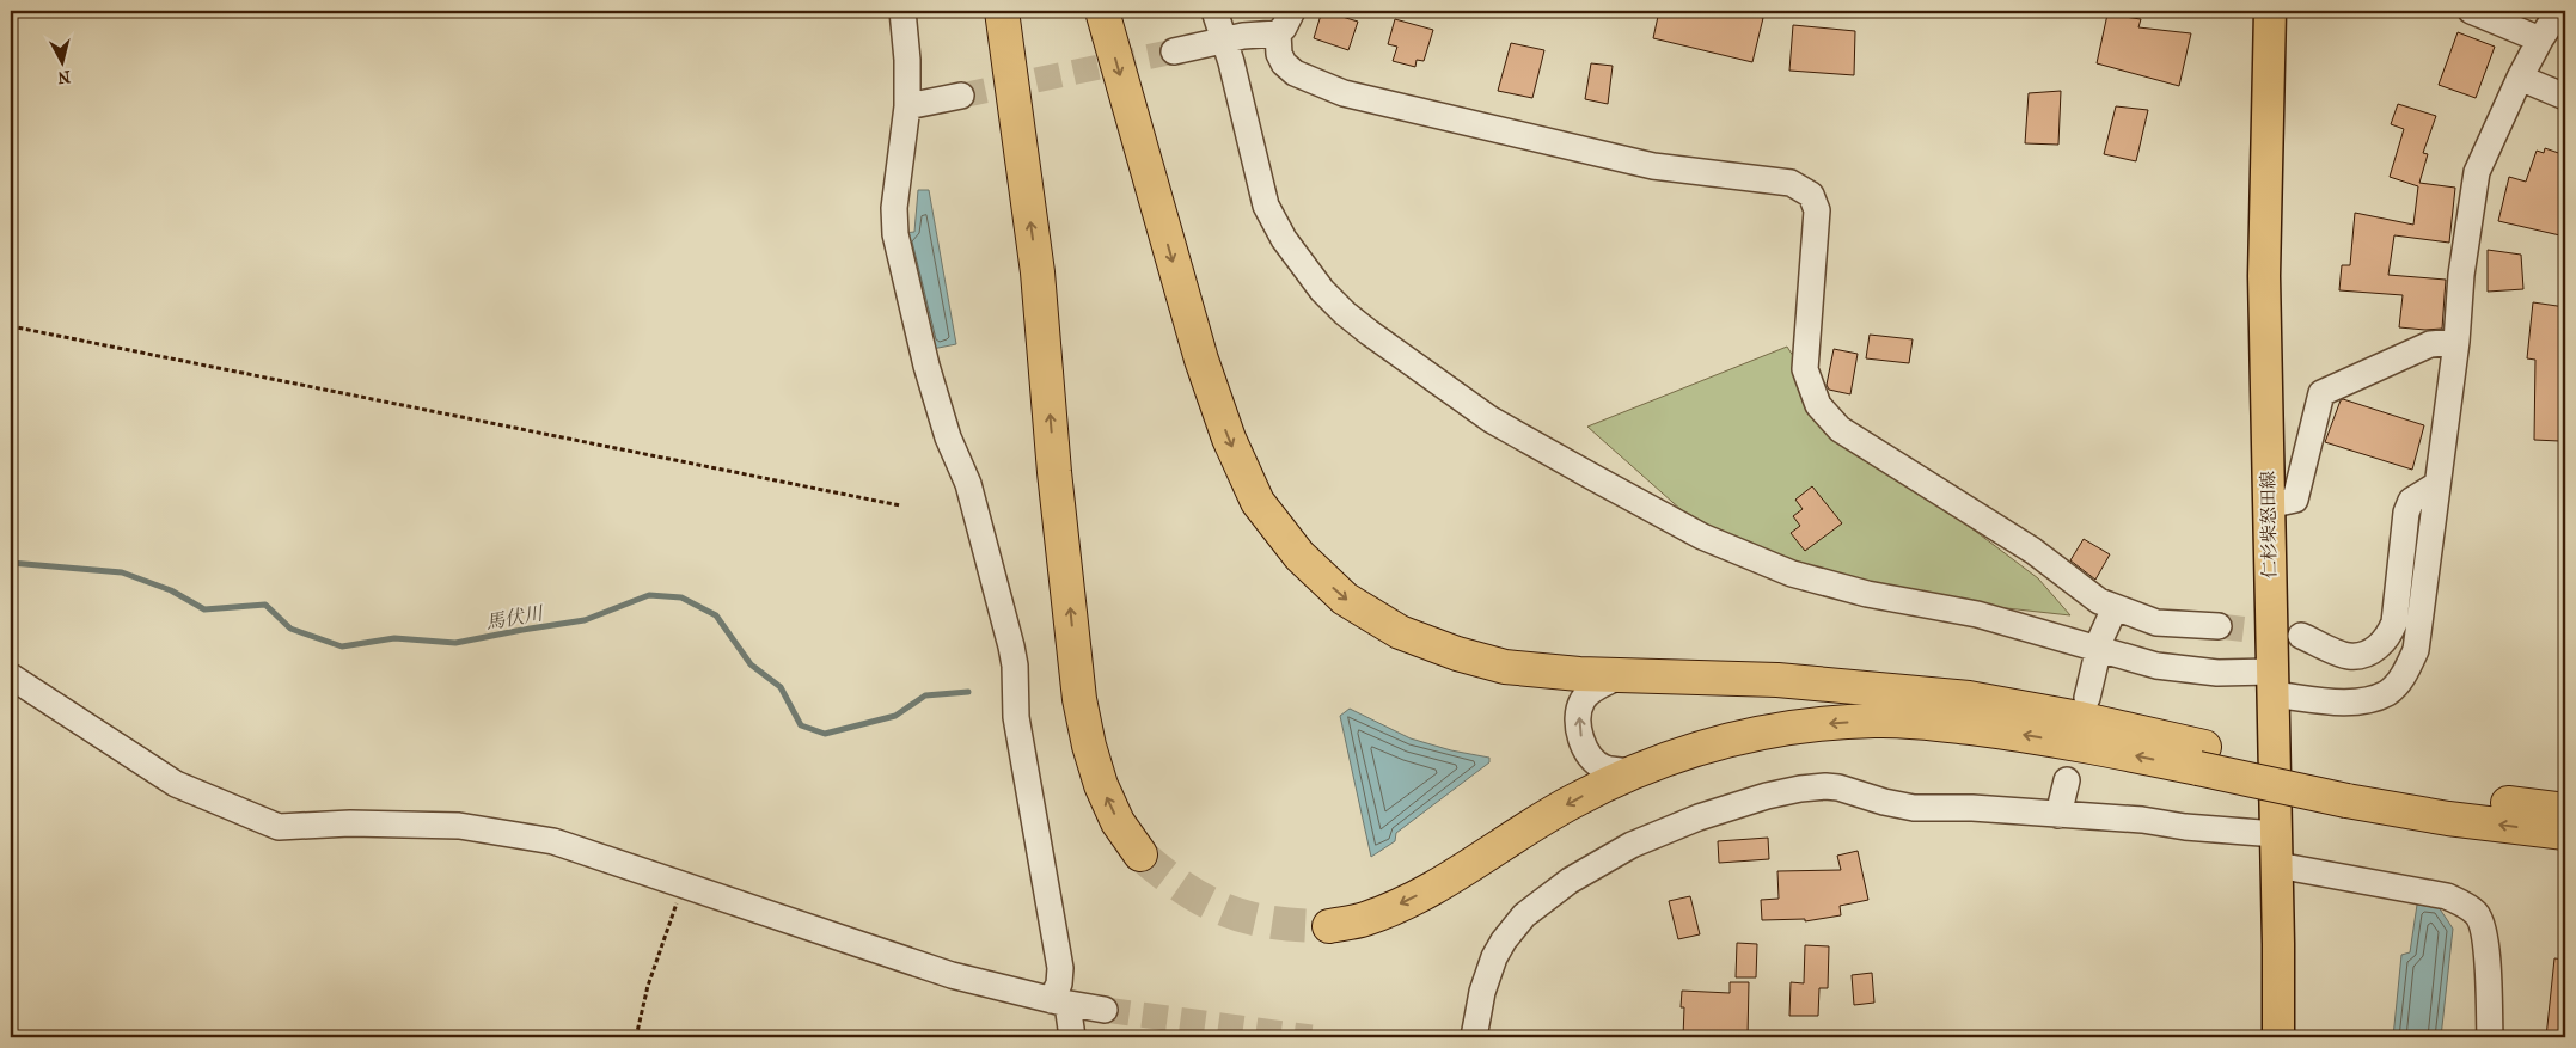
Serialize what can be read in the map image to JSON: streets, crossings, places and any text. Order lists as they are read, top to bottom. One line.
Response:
{"streets":{"main road":["仁杉柴怒田線"]},"water":["馬伏川"],"north":"bottom"}
